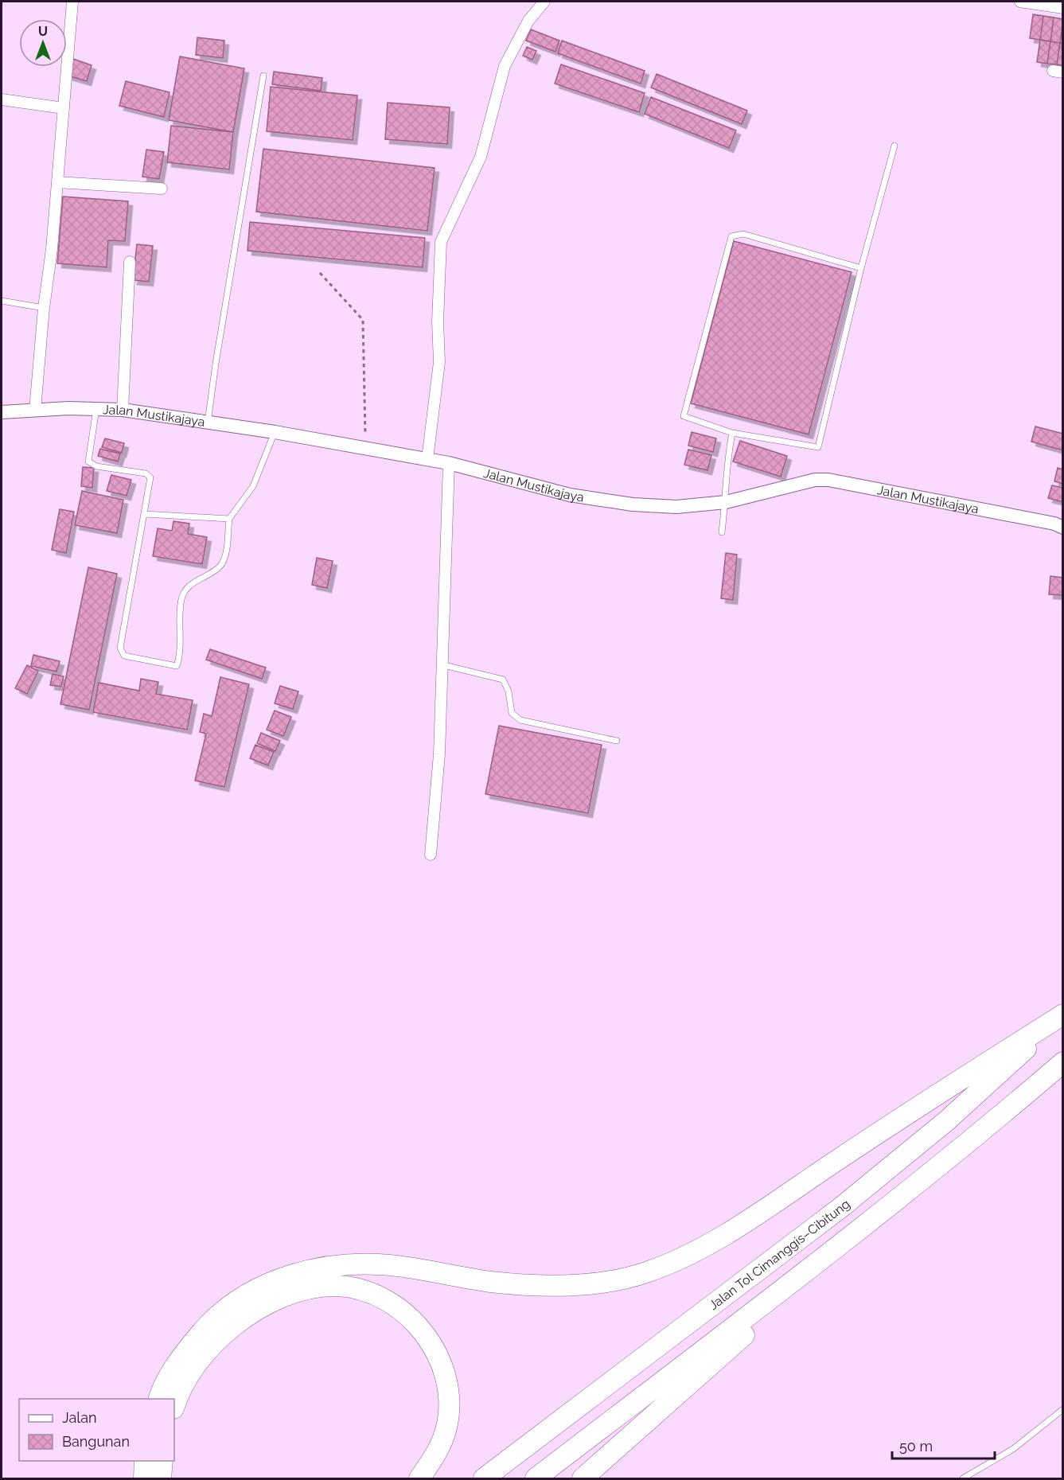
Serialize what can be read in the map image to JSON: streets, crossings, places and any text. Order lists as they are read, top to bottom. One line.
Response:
{"streets":{"highway":["Jalan Tol Cimanggis–Cibitung"],"street":["Jalan Mustikajaya"]},"legend":["Jalan","Bangunan"],"scale_bar":"50 m","north":"top"}
